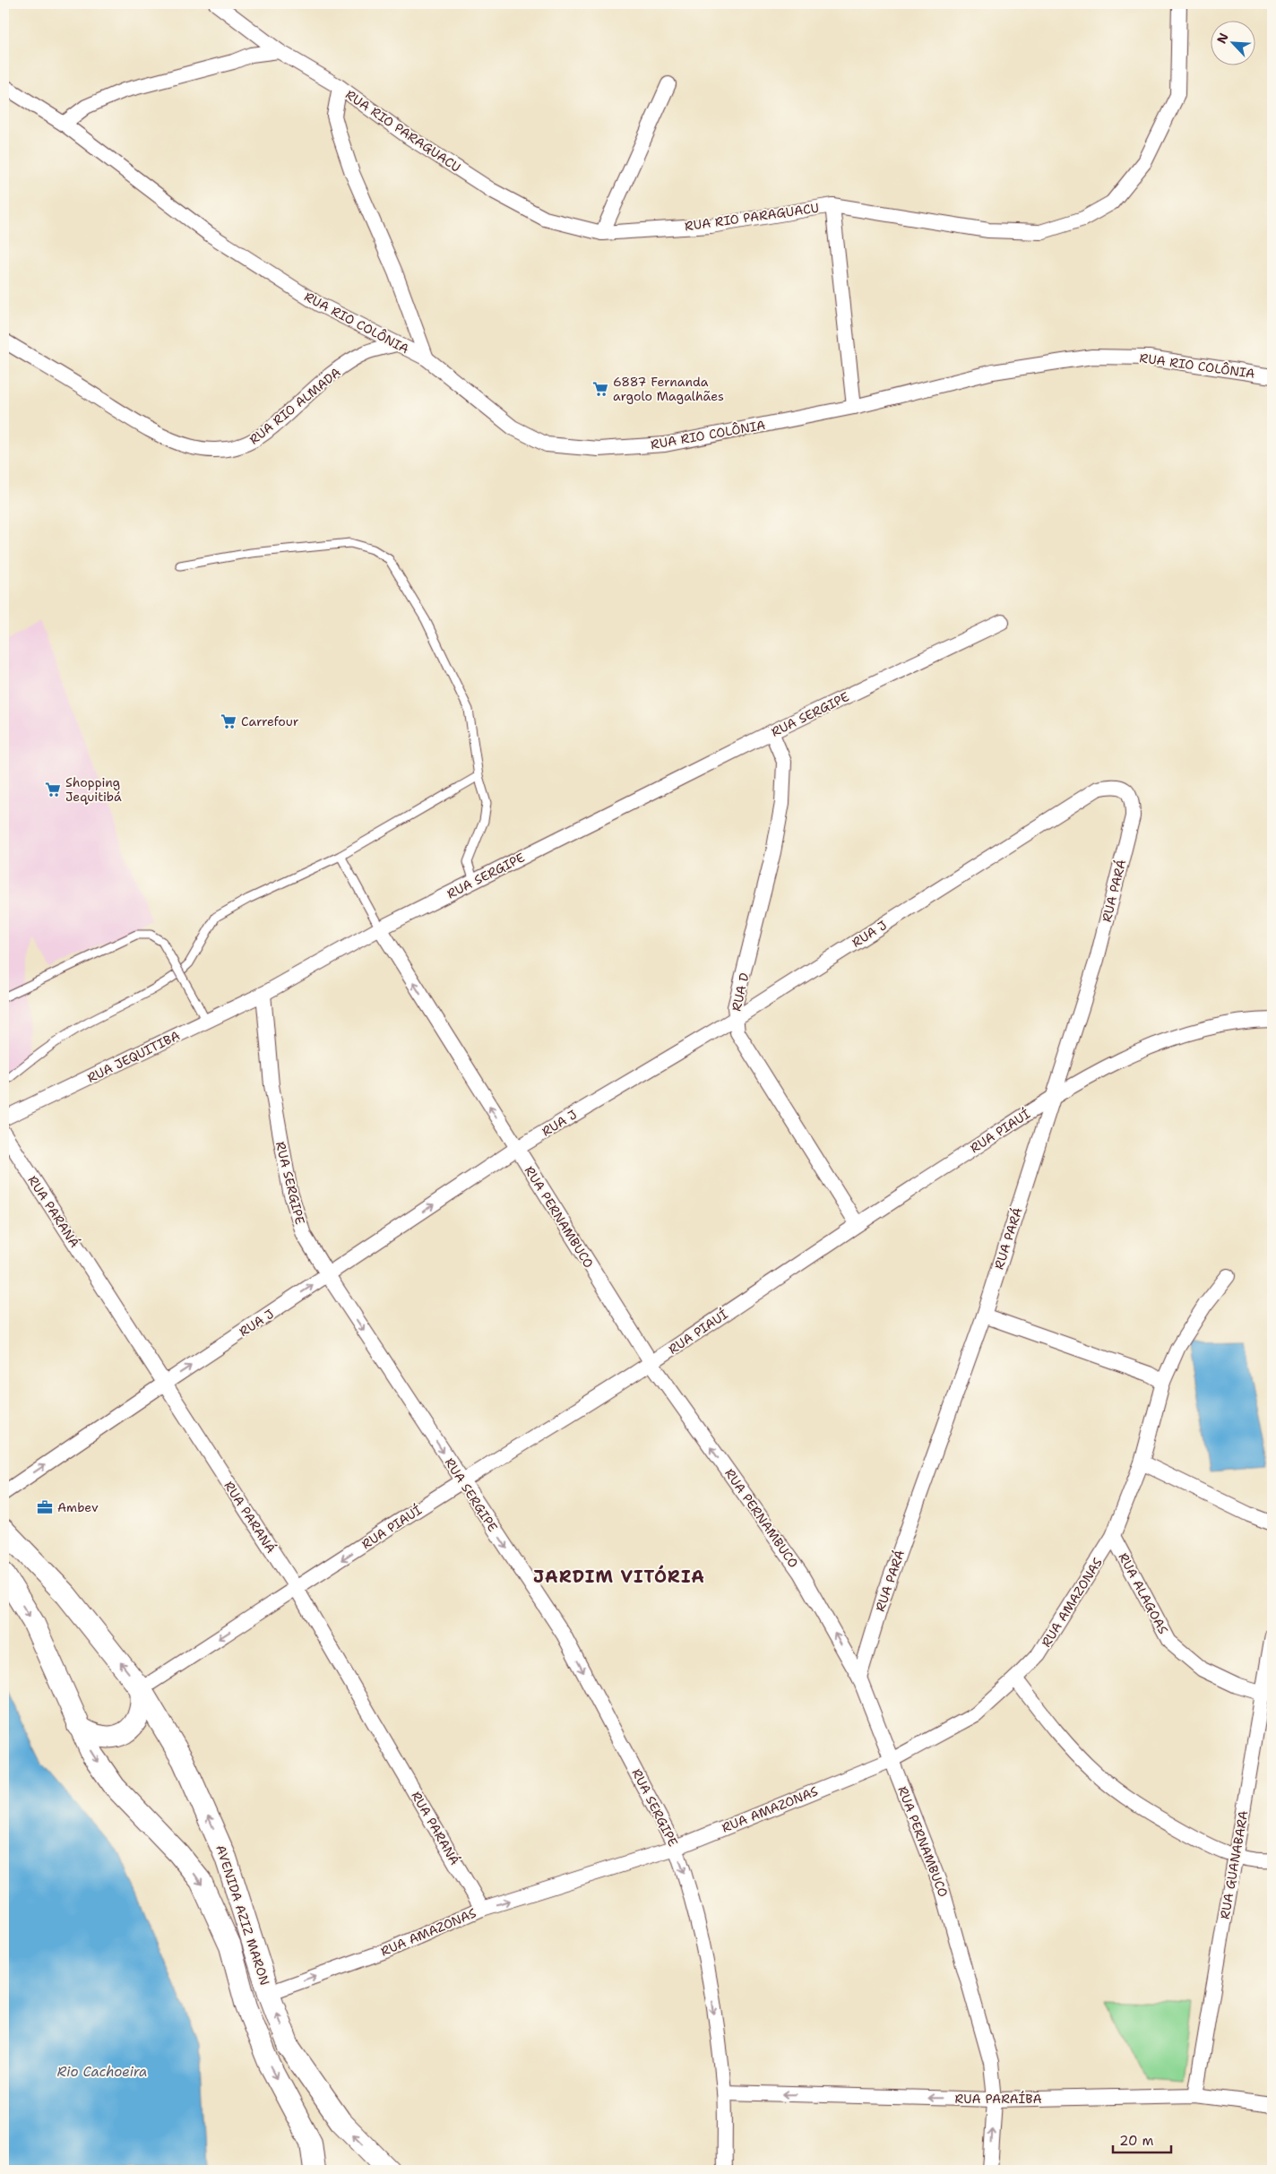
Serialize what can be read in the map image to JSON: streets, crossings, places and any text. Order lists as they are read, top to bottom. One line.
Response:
{"streets":{"main road":["AVENIDA AZIZ MARON"],"street":["RUA RIO PARAGUACU","RUA RIO COLÔNIA","RUA RIO ALMADA","RUA SERGIPE","RUA PARÁ","RUA J","RUA D","RUA JEQUITIBA","RUA PIAUÍ","RUA PARANÁ","RUA PERNAMBUCO","RUA ALAGOAS","RUA AMAZONAS","RUA GUANABARA","RUA PARAÍBA"]},"crossings":[["RUA RIO COLÔNIA","RUA RIO ALMADA"],["RUA SERGIPE","RUA J"],["RUA SERGIPE","RUA D"],["RUA SERGIPE","RUA JEQUITIBA"],["RUA SERGIPE","RUA PIAUÍ"],["RUA SERGIPE","RUA PERNAMBUCO"],["RUA SERGIPE","RUA AMAZONAS"],["RUA SERGIPE","RUA PARAÍBA"],["RUA PARÁ","RUA J"],["RUA PARÁ","RUA PIAUÍ"],["RUA PARÁ","RUA PERNAMBUCO"],["RUA J","RUA D"],["RUA J","RUA PARANÁ"],["RUA J","RUA PERNAMBUCO"],["RUA D","RUA PIAUÍ"],["RUA PIAUÍ","RUA PARANÁ"],["RUA PIAUÍ","RUA PERNAMBUCO"],["RUA PIAUÍ","AVENIDA AZIZ MARON"],["RUA PARANÁ","RUA AMAZONAS"],["RUA PERNAMBUCO","RUA AMAZONAS"],["RUA PERNAMBUCO","RUA PARAÍBA"],["RUA ALAGOAS","RUA AMAZONAS"],["RUA ALAGOAS","RUA GUANABARA"],["RUA AMAZONAS","AVENIDA AZIZ MARON"],["RUA GUANABARA","RUA PARAÍBA"]],"one_way":["RUA SERGIPE","RUA J","RUA PERNAMBUCO","RUA PARAÍBA"],"districts":["JARDIM VITÓRIA"],"water":["Rio Cachoeira"],"places":{"supermarket":["6887 Fernanda argolo Magalhães","Carrefour","Shopping Jequitibá"],"office":["Ambev"]},"scale_bar":"20 m","north":"top left"}
